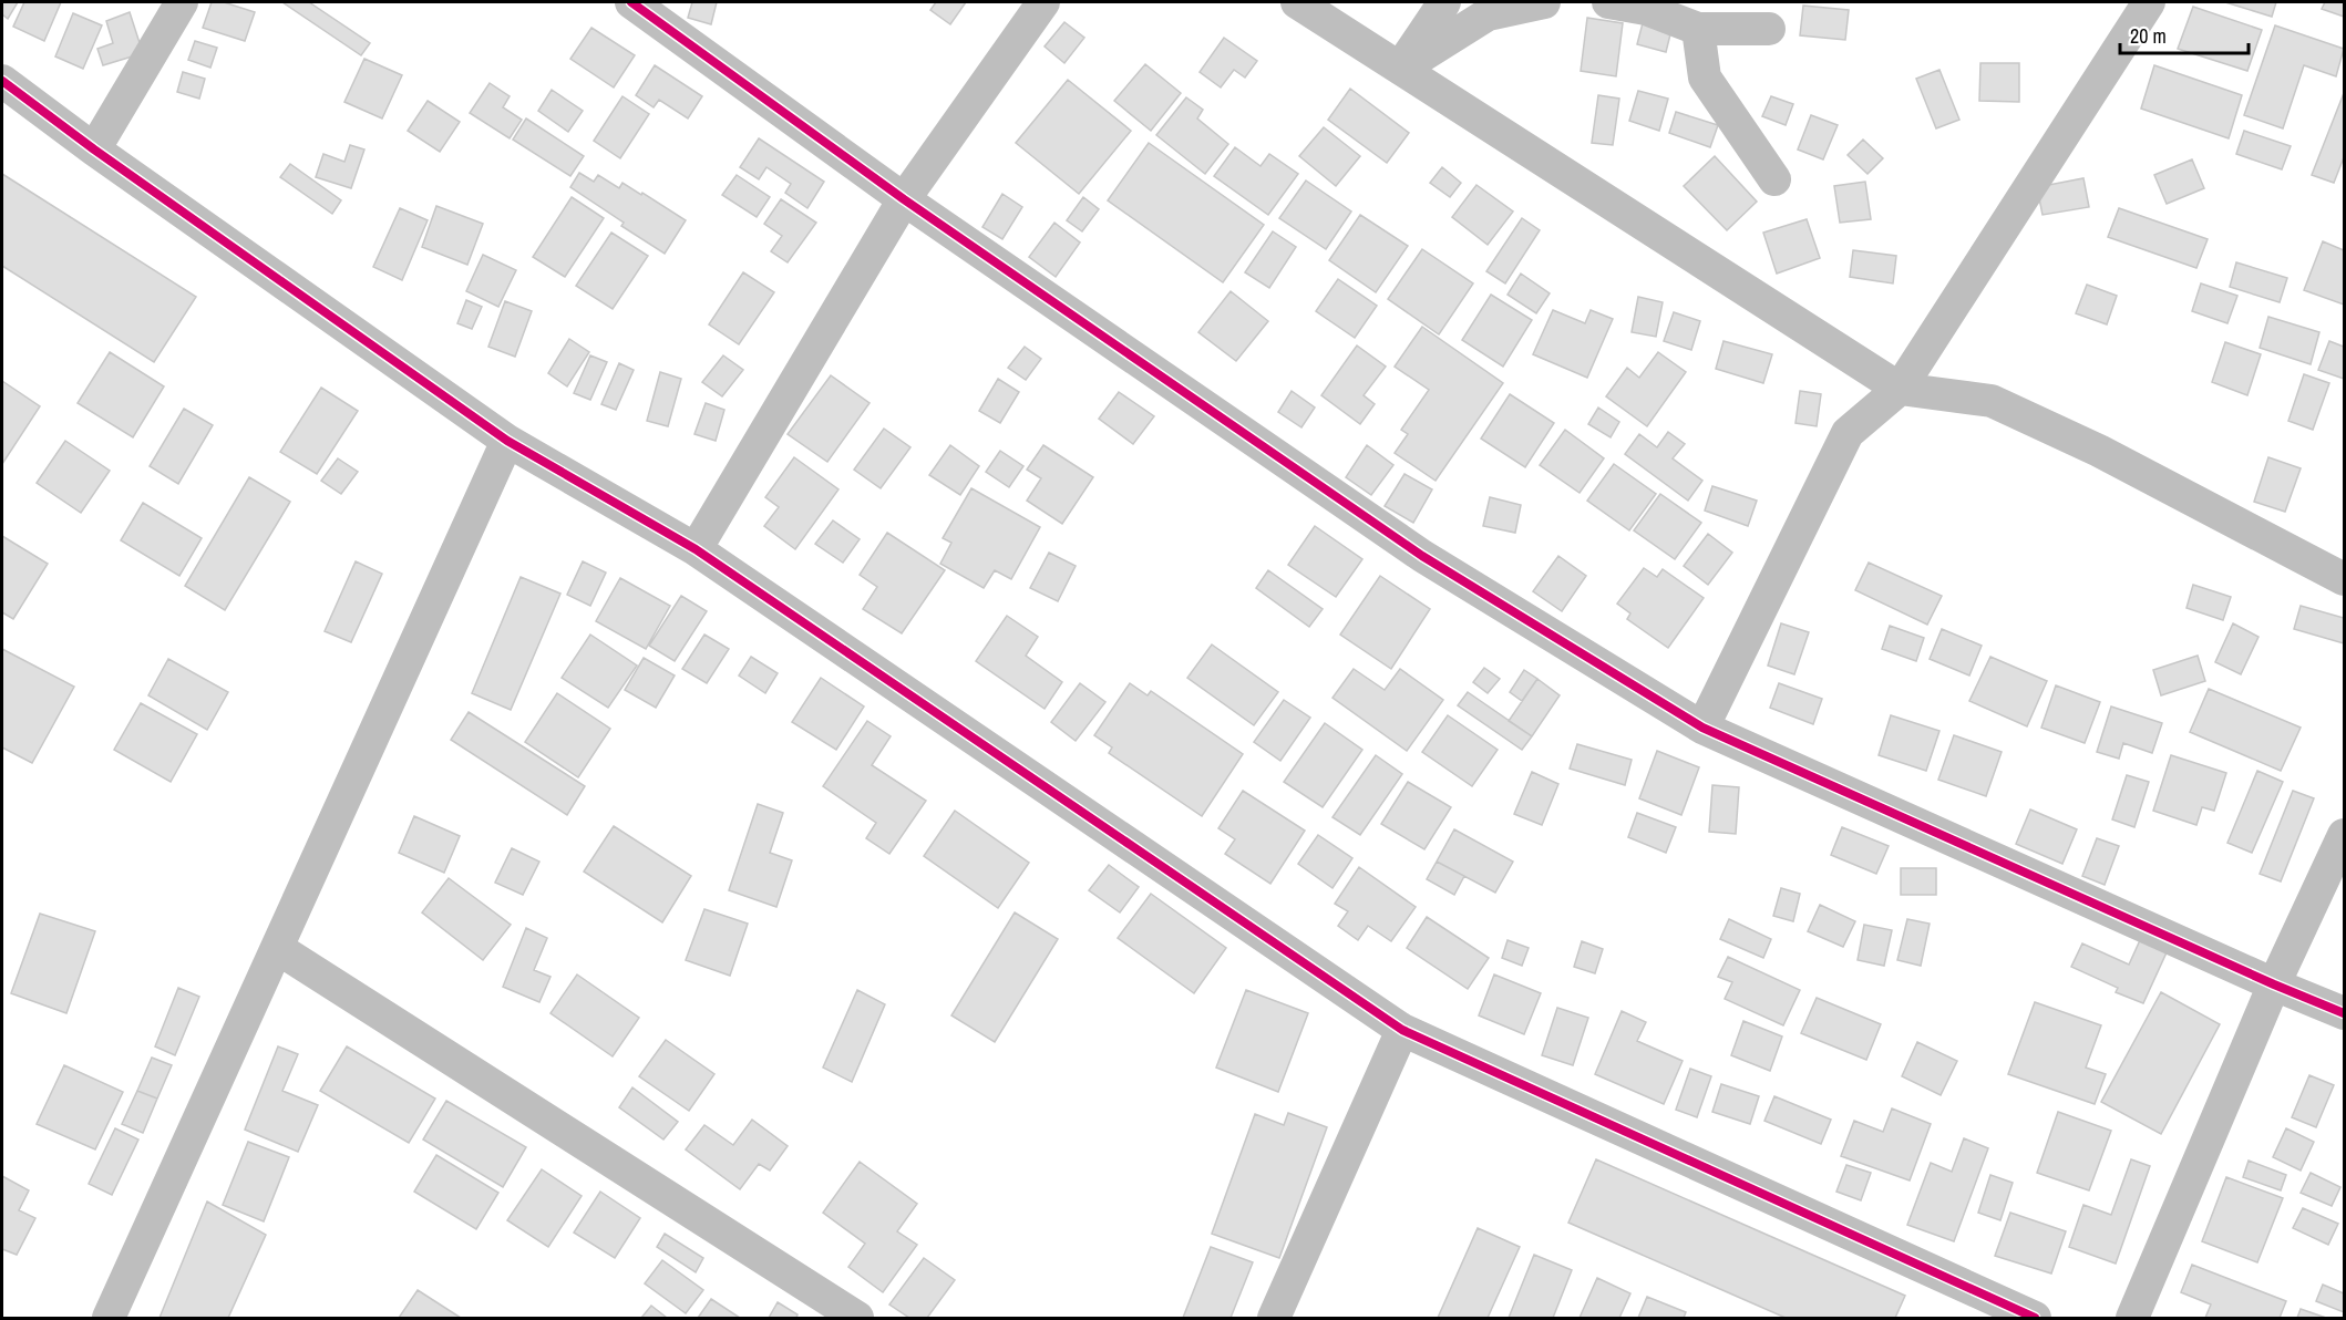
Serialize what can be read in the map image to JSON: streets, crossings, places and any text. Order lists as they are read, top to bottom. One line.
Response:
{"scale_bar":"20 m"}
